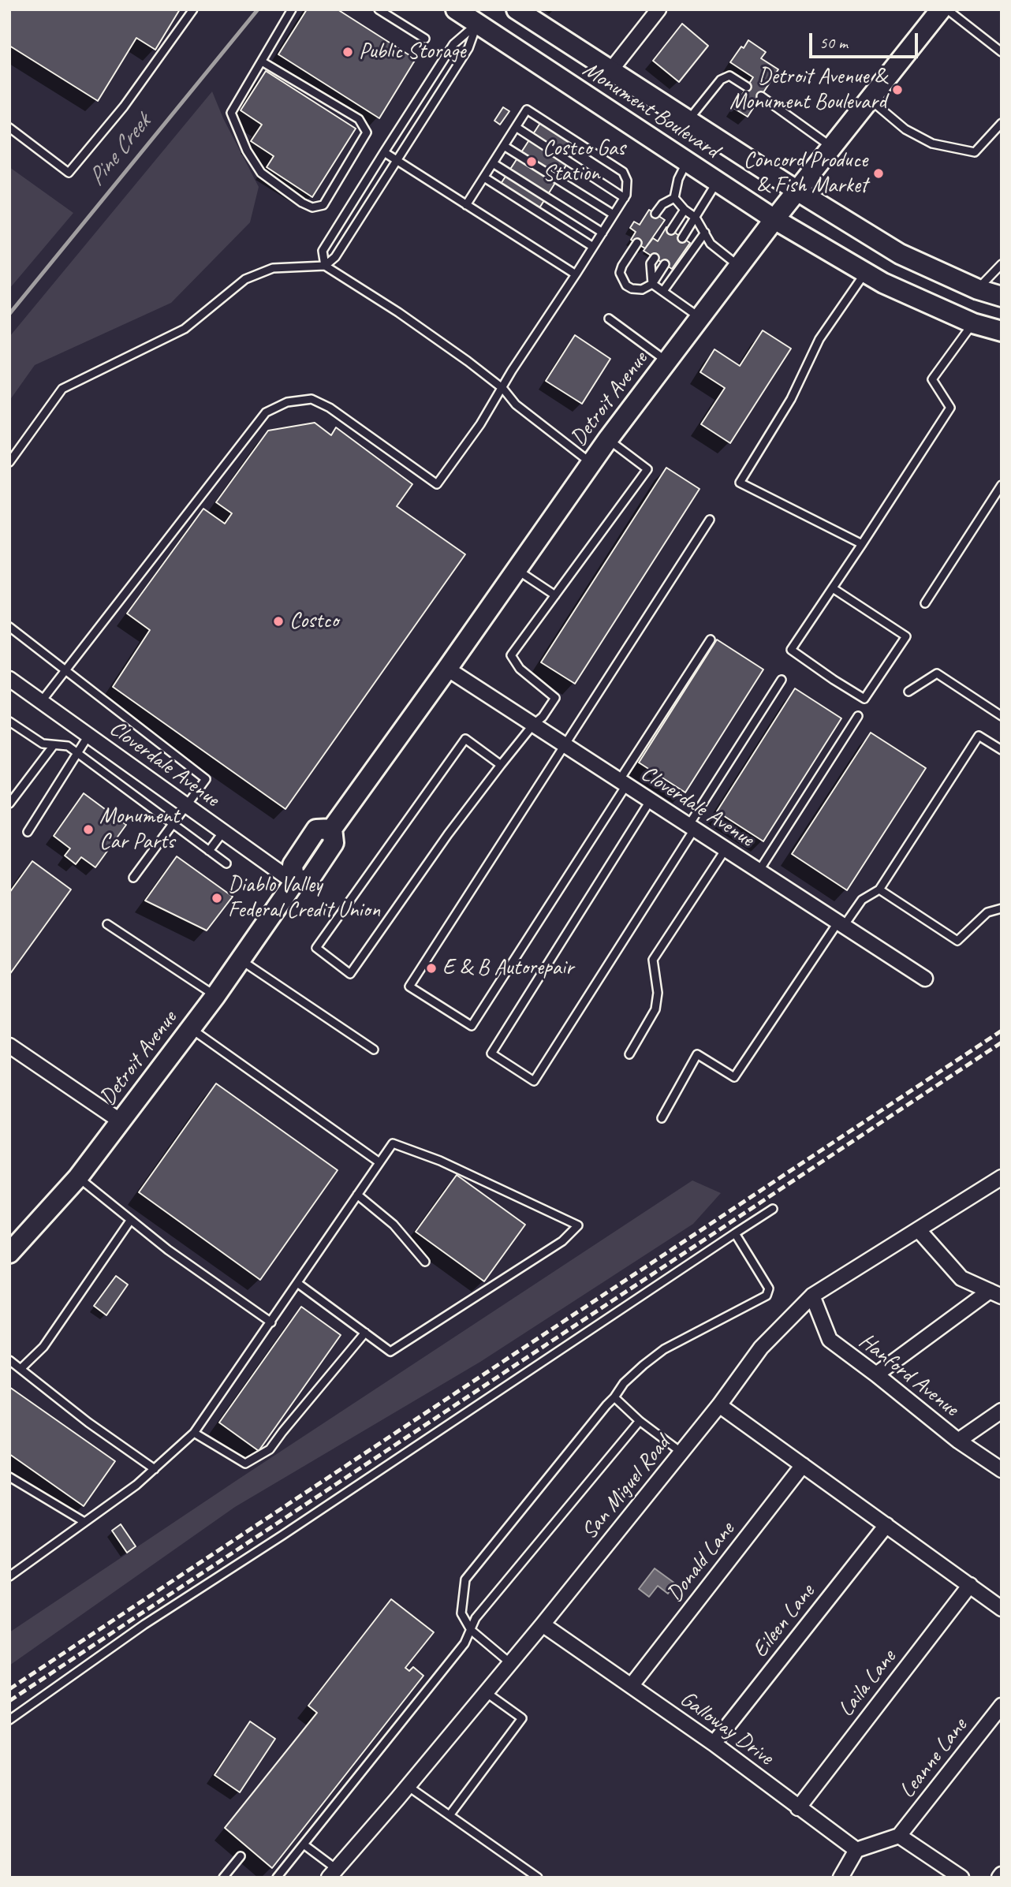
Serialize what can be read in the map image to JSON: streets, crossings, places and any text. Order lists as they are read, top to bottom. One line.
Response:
{"streets":{"street":["Monument Boulevard","Detroit Avenue","Cloverdale Avenue","Hanford Avenue","San Miguel Road","Donald Lane","Eileen Lane","Laila Lane","Galloway Drive","Leanne Lane"]},"crossings":[["Monument Boulevard","Detroit Avenue"],["Detroit Avenue","Cloverdale Avenue"],["Hanford Avenue","San Miguel Road"],["San Miguel Road","Galloway Drive"],["Donald Lane","Galloway Drive"],["Eileen Lane","Galloway Drive"],["Laila Lane","Galloway Drive"]],"water":["Pine Creek"],"places":["Public Storage","Detroit Avenue & Monument Boulevard","Costco Gas Station","Concord Produce & Fish Market","Costco","Monument Car Parts","Diablo Valley Federal Credit Union","E & B Autorepair"],"scale_bar":"50 m"}
